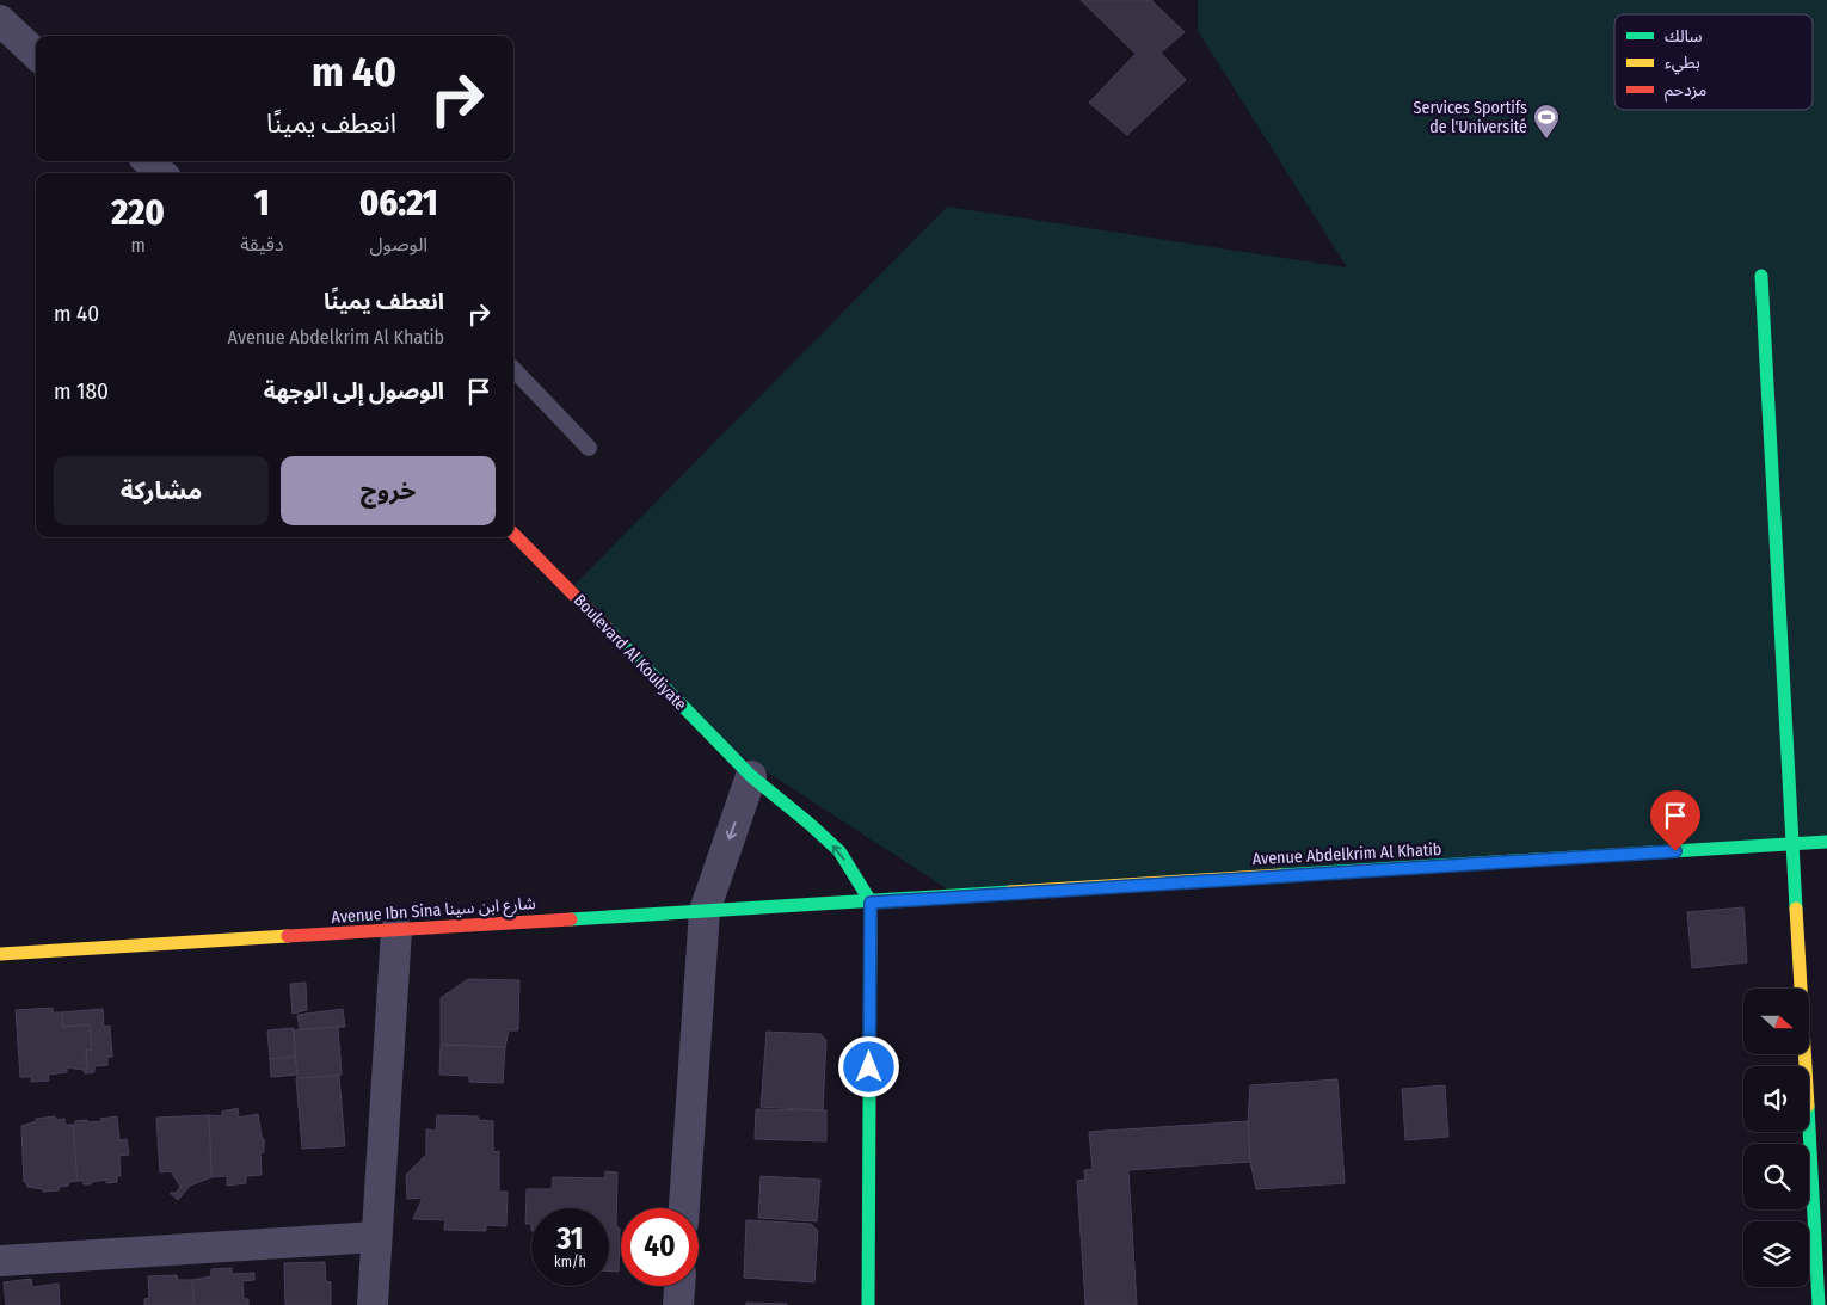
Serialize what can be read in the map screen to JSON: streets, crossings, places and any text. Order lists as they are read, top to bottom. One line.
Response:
{"streets":{"street":["Boulevard Al Kouliyate","Avenue Abdelkrim Al Khatib","Avenue Ibn Sina شارع ابن سينا"]},"crossings":[["Boulevard Al Kouliyate","Avenue Abdelkrim Al Khatib"],["Boulevard Al Kouliyate","Avenue Ibn Sina شارع ابن سينا"],["Avenue Abdelkrim Al Khatib","Avenue Ibn Sina شارع ابن سينا"]],"places":{"sports":["Services Sportifs de l'Université"]},"legend":["سالك","بطيء","مزدحم"],"north":"right","page":{"turn":["40 m","انعطف يمينًا"],"eta":["06:21","الوصول","1","دقيقة","220","m"],"list":[{"name":"انعطف يمينًا","note":"Avenue Abdelkrim Al Khatib","value":"40 m"},{"name":"الوصول إلى الوجهة","value":"180 m"}],"buttons":["خروج","مشاركة"],"speed":"31 km/h","limit":"40"}}
